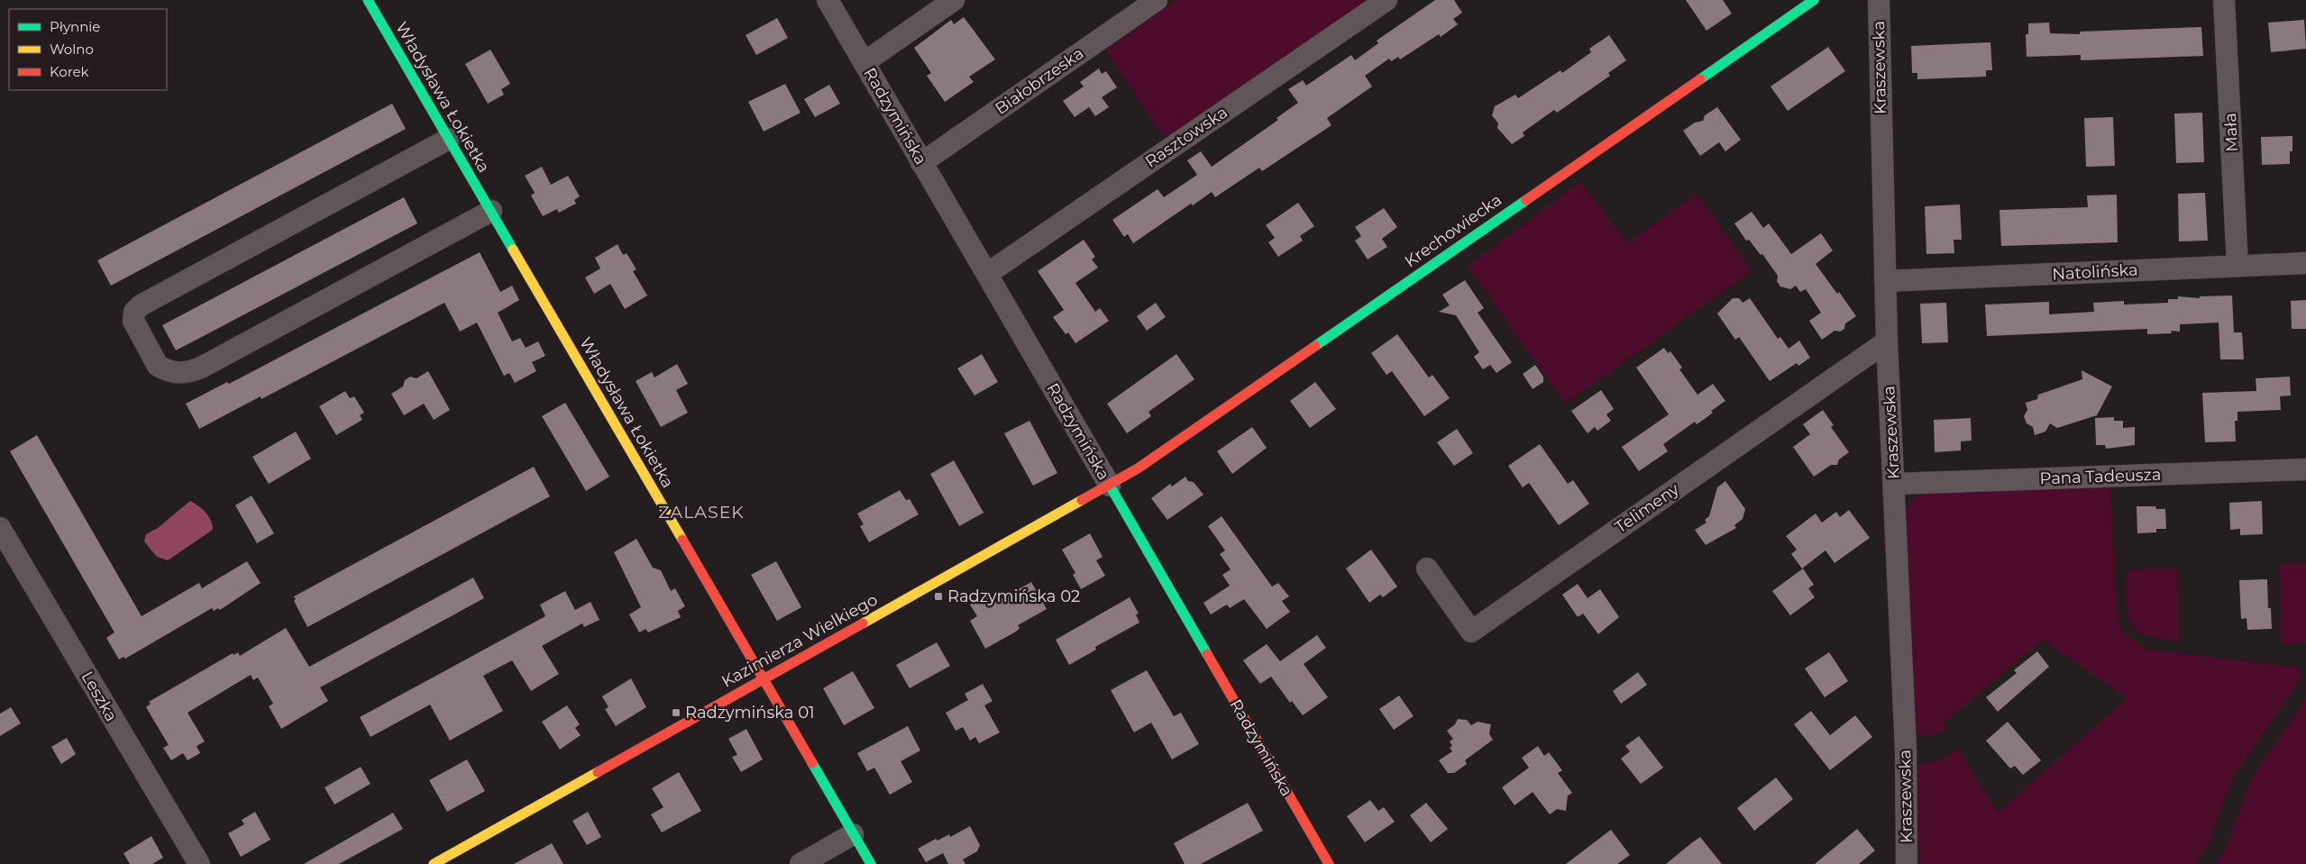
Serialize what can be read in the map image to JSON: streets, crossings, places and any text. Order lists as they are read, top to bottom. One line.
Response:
{"streets":{"street":["Kraszewska","Białobrzeska","Władysława Łokietka","Radzymińska","Mała","Rasztowska","Krechowiecka","Natolińska","Pana Tadeusza","Telimeny","Kazimierza Wielkiego","Leszka"]},"crossings":[["Kraszewska","Natolińska"],["Kraszewska","Pana Tadeusza"],["Kraszewska","Telimeny"],["Białobrzeska","Radzymińska"],["Władysława Łokietka","Kazimierza Wielkiego"],["Radzymińska","Rasztowska"],["Radzymińska","Krechowiecka"],["Radzymińska","Kazimierza Wielkiego"],["Mała","Natolińska"],["Krechowiecka","Kazimierza Wielkiego"]],"districts":["ZALASEK"],"places":{"transit":["Radzymińska 02","Radzymińska 01"]},"legend":["Płynnie","Wolno","Korek"]}
